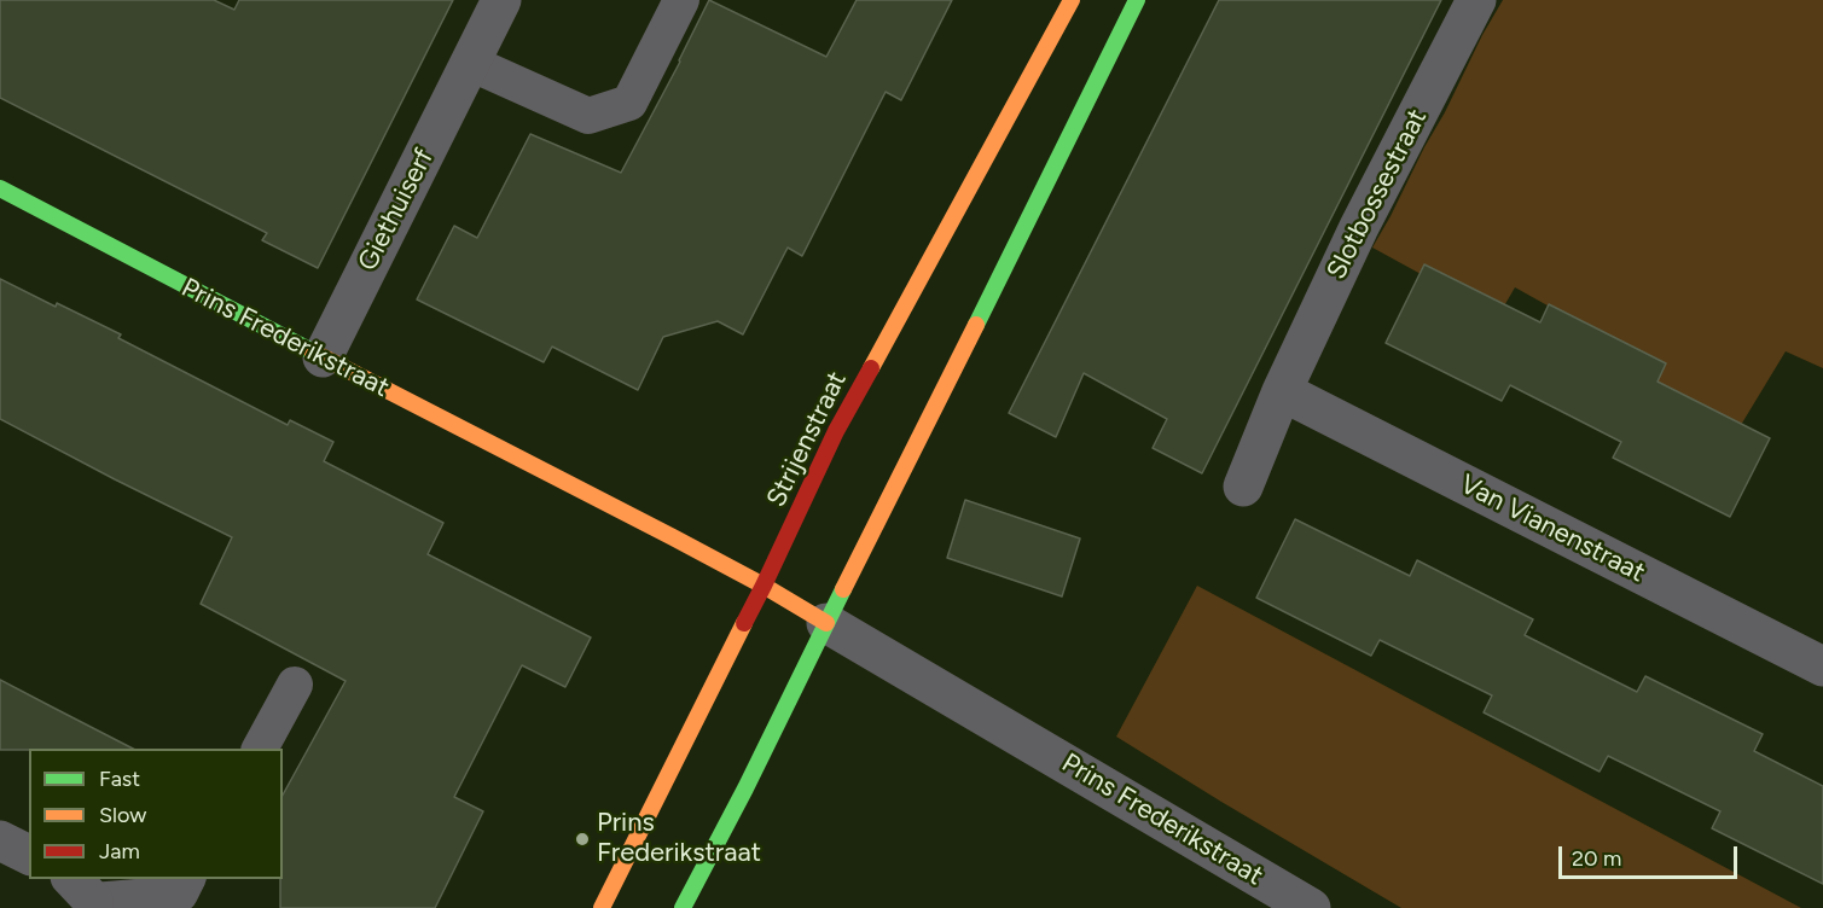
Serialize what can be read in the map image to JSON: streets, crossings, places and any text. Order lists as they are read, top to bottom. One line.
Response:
{"streets":{"street":["Slotbossestraat","Giethuiserf","Prins Frederikstraat","Strijenstraat","Van Vianenstraat"]},"crossings":[["Slotbossestraat","Van Vianenstraat"],["Giethuiserf","Prins Frederikstraat"],["Prins Frederikstraat","Strijenstraat"]],"places":["Prins Frederikstraat"],"legend":["Fast","Slow","Jam"],"scale_bar":"20 m"}
